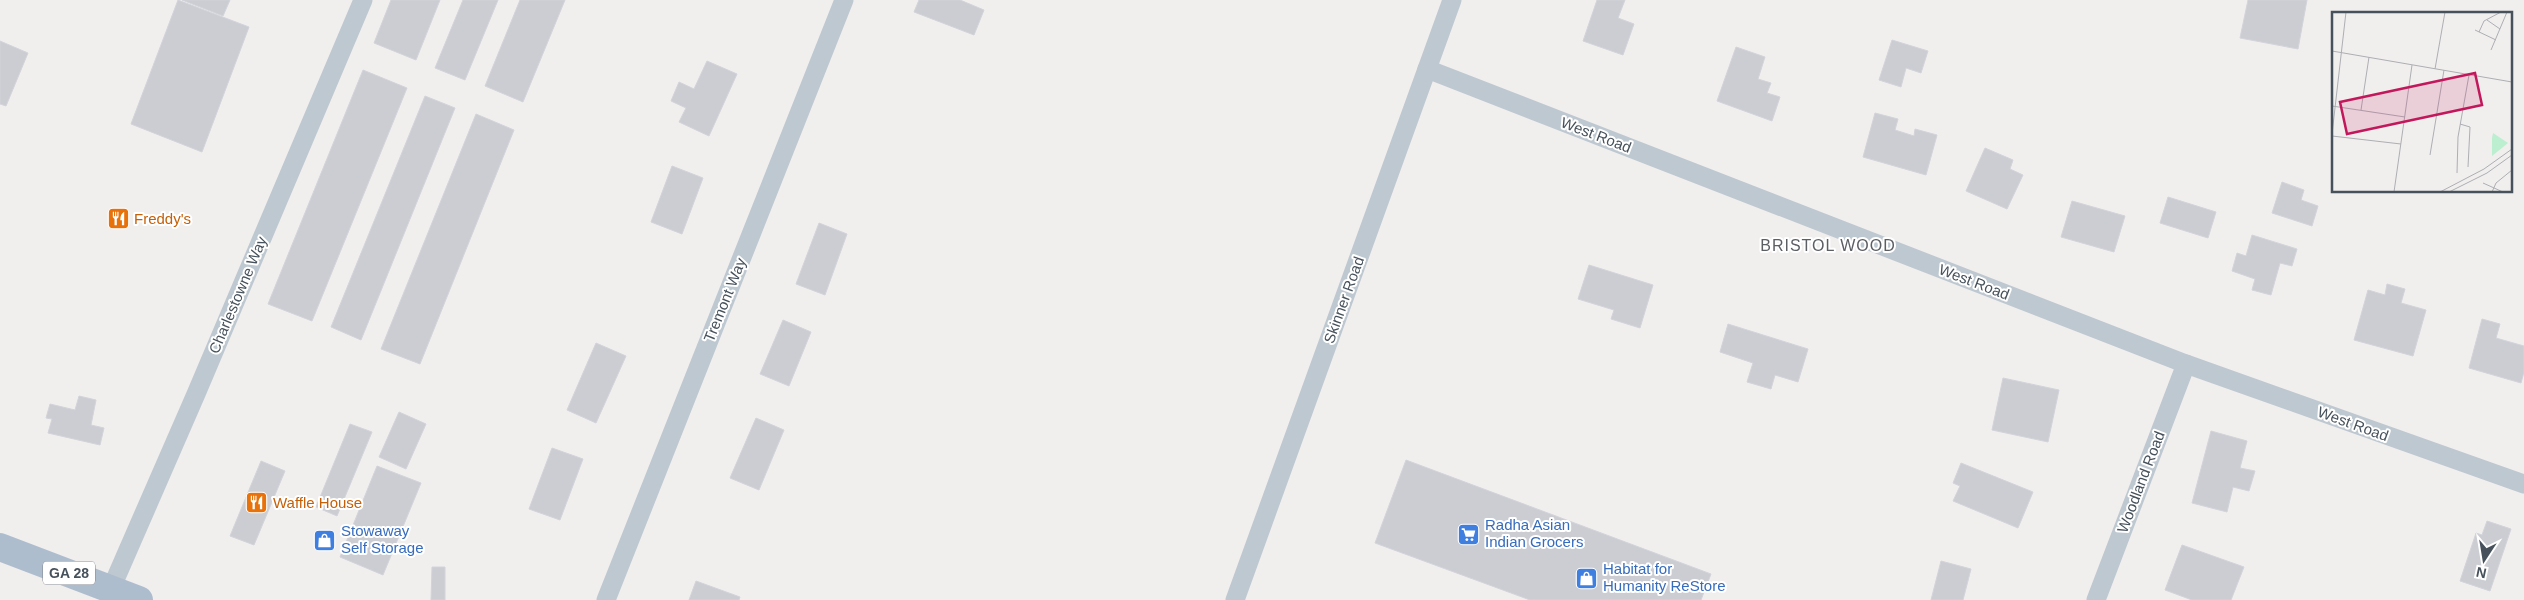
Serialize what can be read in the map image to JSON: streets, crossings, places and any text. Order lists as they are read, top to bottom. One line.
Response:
{"streets":{"main road":["GA 28"],"street":["West Road","Charlestowne Way","Tremont Way","Skinner Road","Woodland Road"]},"crossings":[["West Road","Skinner Road"],["West Road","Woodland Road"],["Charlestowne Way","GA 28"]],"districts":["BRISTOL WOOD"],"places":{"restaurant":["Freddy's","Waffle House"],"supermarket":["Radha Asian Indian Grocers"],"shop":["Stowaway Self Storage","Habitat for Humanity ReStore"]},"north":"bottom"}
